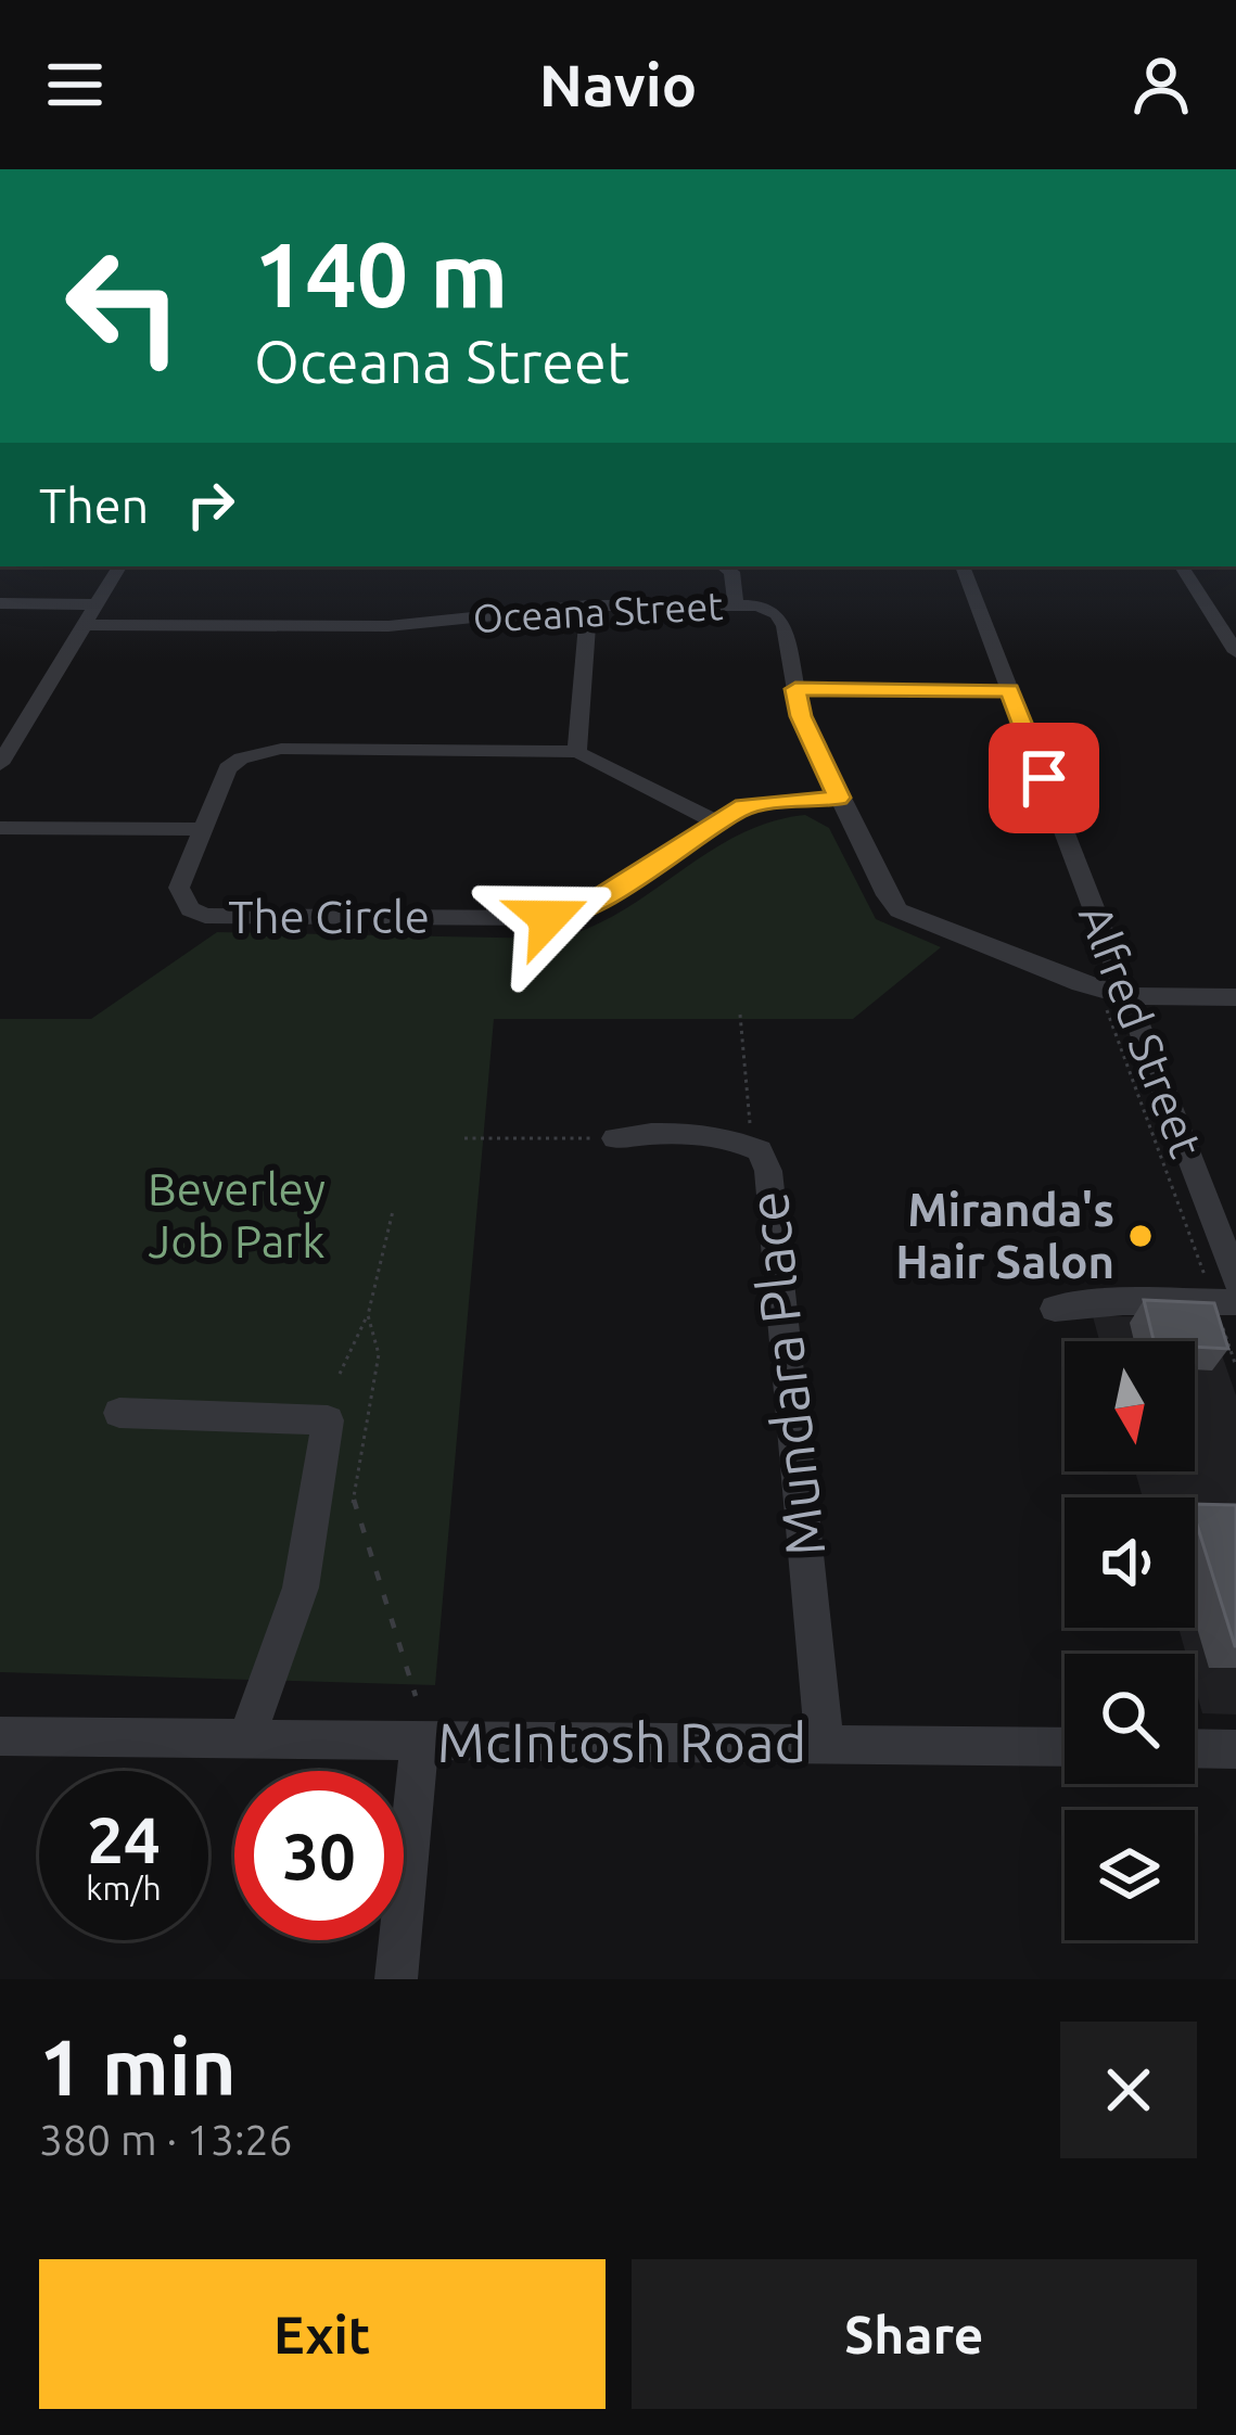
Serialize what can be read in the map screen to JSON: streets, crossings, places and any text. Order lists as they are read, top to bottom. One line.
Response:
{"streets":{"street":["Oceana Street","The Circle","Alfred Street","Mundara Place","McIntosh Road"]},"crossings":[["Oceana Street","The Circle"],["Oceana Street","Alfred Street"],["Mundara Place","McIntosh Road"]],"parks":["Beverley Job Park"],"places":["Miranda's Hair Salon"],"north":"bottom","page":{"header":"Navio","turn":["140 m","Oceana Street"],"then":"Then","speed":"24 km/h","limit":"30","heading":["1 min","380 m · 13:26"],"buttons":["Exit","Share"]}}
